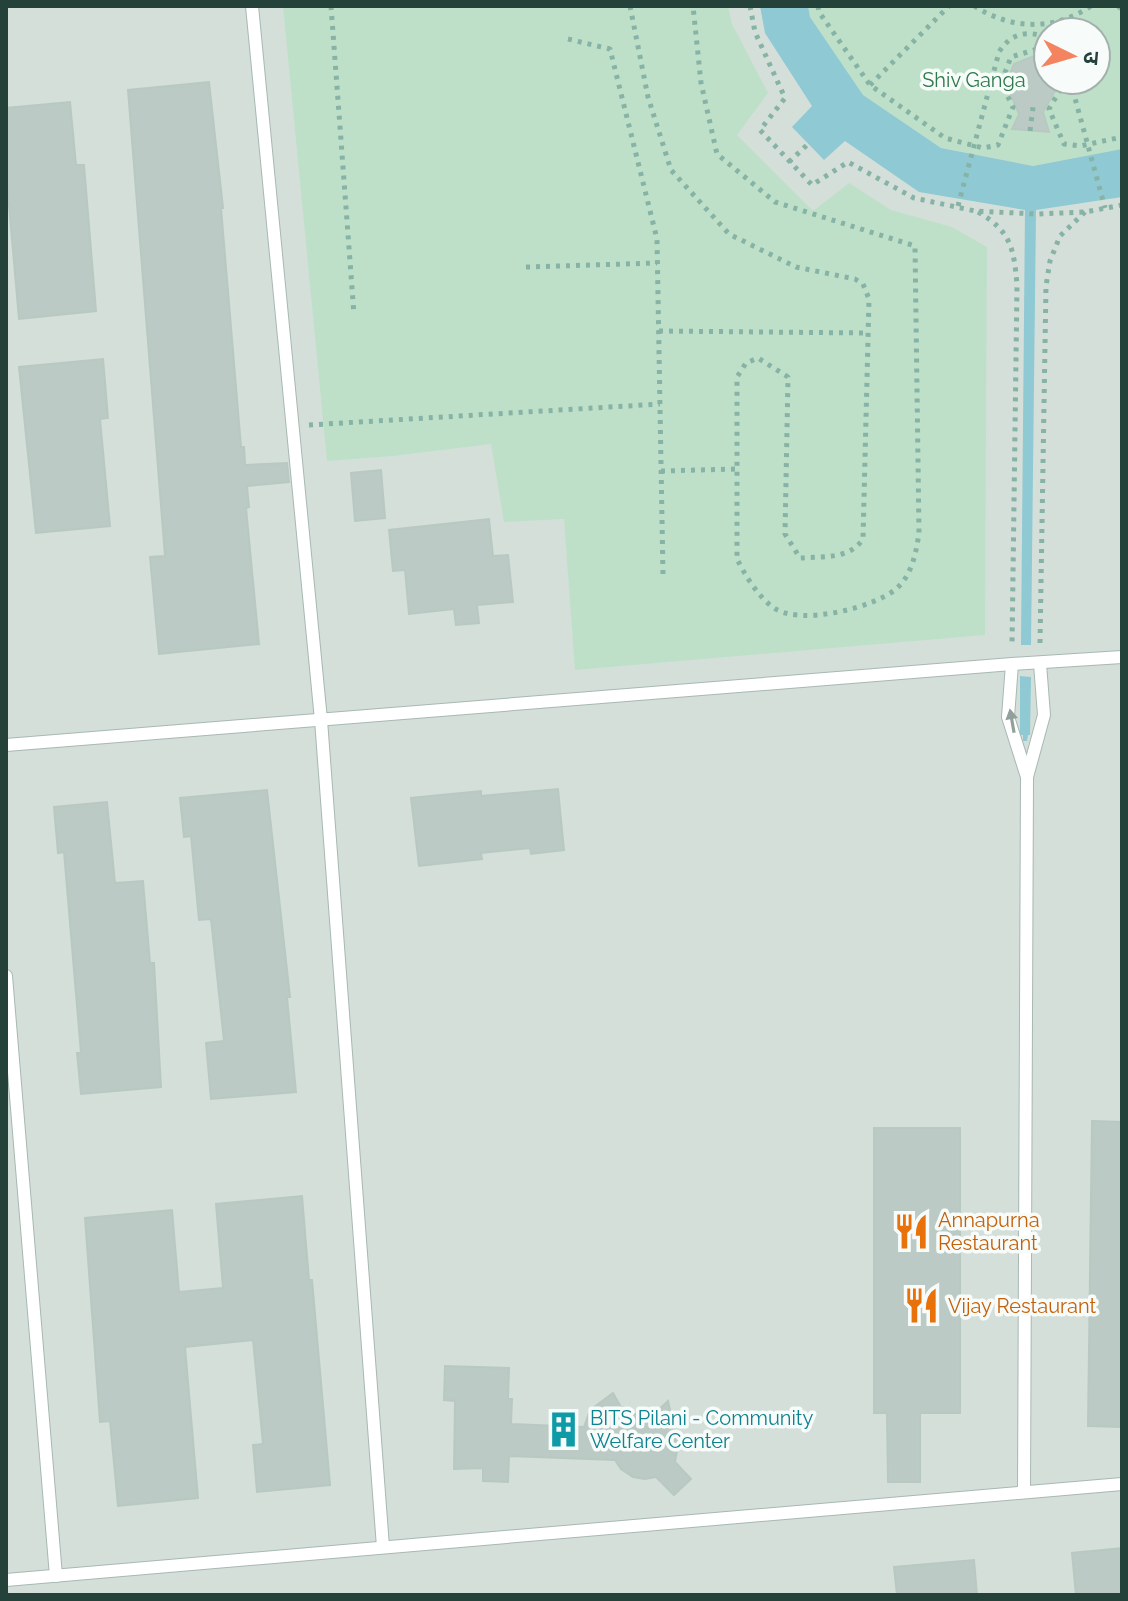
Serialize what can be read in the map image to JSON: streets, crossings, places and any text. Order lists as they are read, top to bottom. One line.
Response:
{"parks":["Shiv Ganga"],"places":{"restaurant":["Annapurna Restaurant","Vijay Restaurant"],"building":["BITS Pilani - Community Welfare Center"]},"north":"right"}
